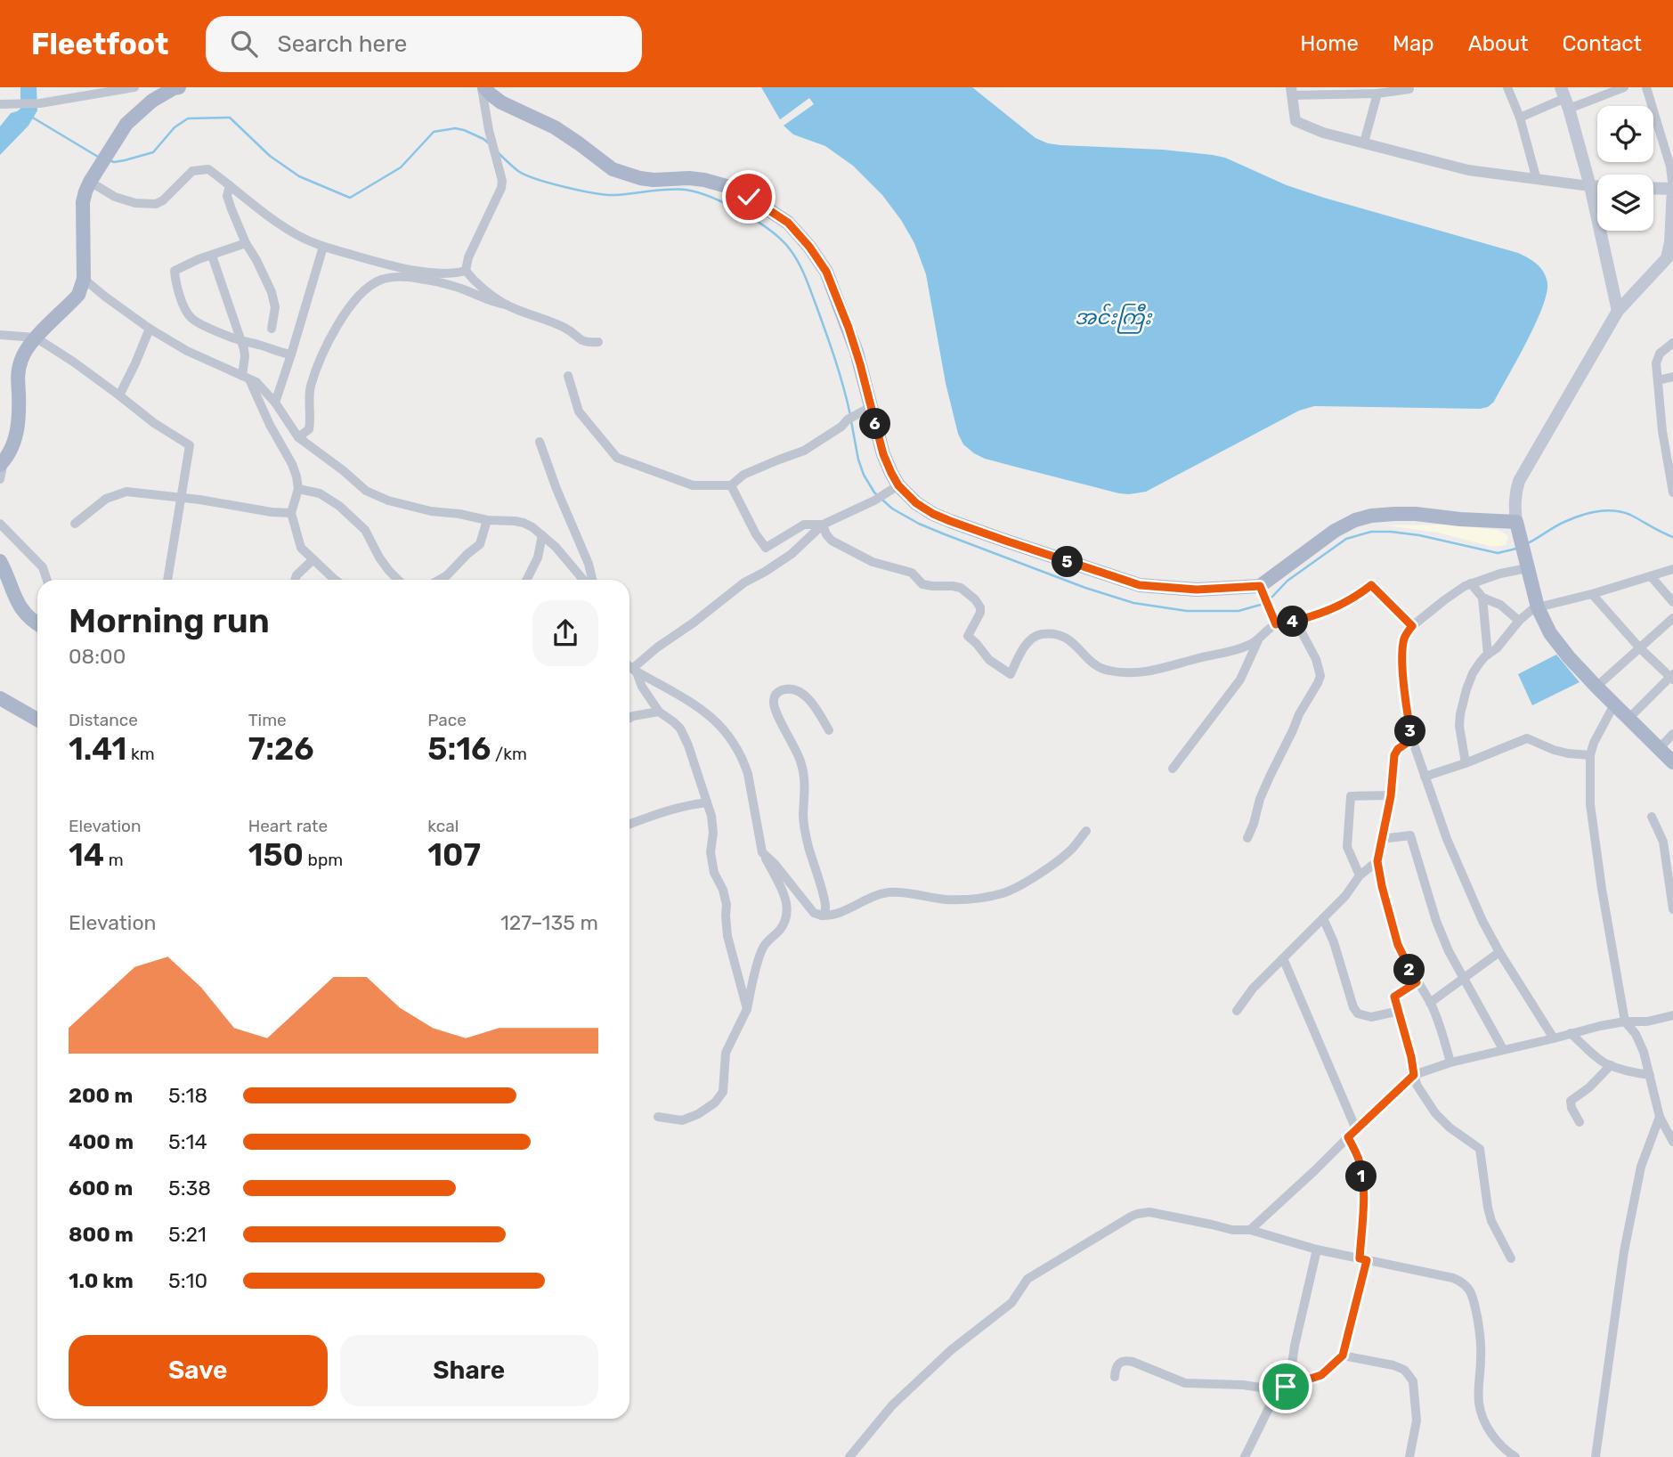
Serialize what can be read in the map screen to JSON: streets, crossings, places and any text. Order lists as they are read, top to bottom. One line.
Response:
{"water":["အင်းကြီး"],"page":{"header":"Fleetfoot","search":"Search here","nav":["Home","Map","About","Contact"],"pins":["6","5","4","3","2","1"],"heading":["Morning run","08:00"],"stats":[["Distance","1.41 km"],["Time","7:26"],["Pace","5:16 /km"],["Elevation","14 m"],["Heart rate","150 bpm"],["kcal","107"]],"chart":["Elevation","127–135 m"],"list":[{"name":"200 m","note":"5:18"},{"name":"400 m","note":"5:14"},{"name":"600 m","note":"5:38"},{"name":"800 m","note":"5:21"},{"name":"1.0 km","note":"5:10"}],"buttons":["Save","Share"]}}
